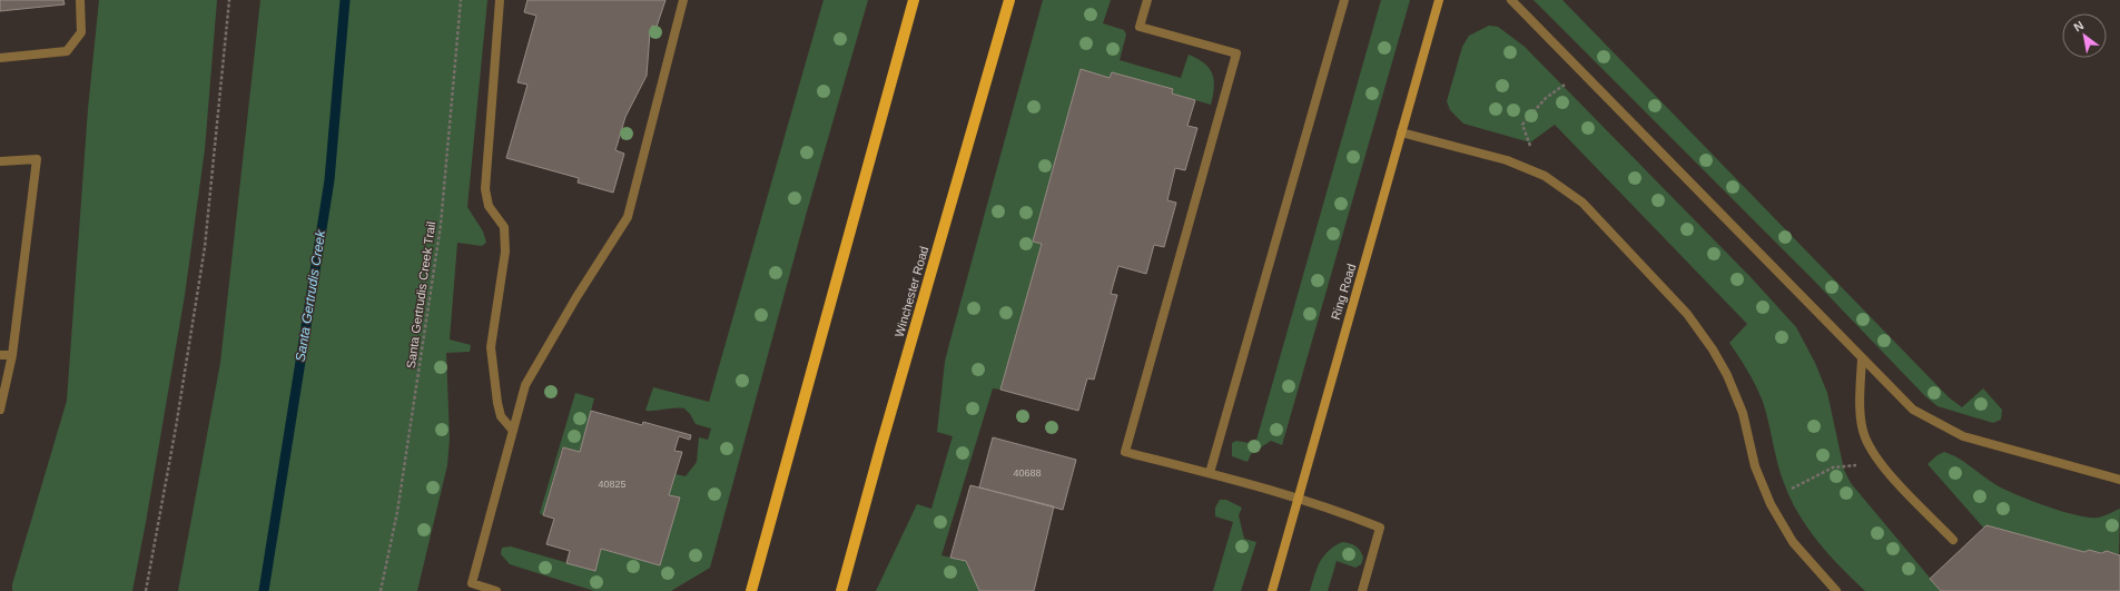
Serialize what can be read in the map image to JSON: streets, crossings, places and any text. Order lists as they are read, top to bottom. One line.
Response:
{"streets":{"main road":["Winchester Road"],"street":["Ring Road"],"path":["Santa Gertrudis Creek Trail"]},"water":["Santa Gertrudis Creek"],"house_numbers":["40688","40825"],"north":"top left"}
